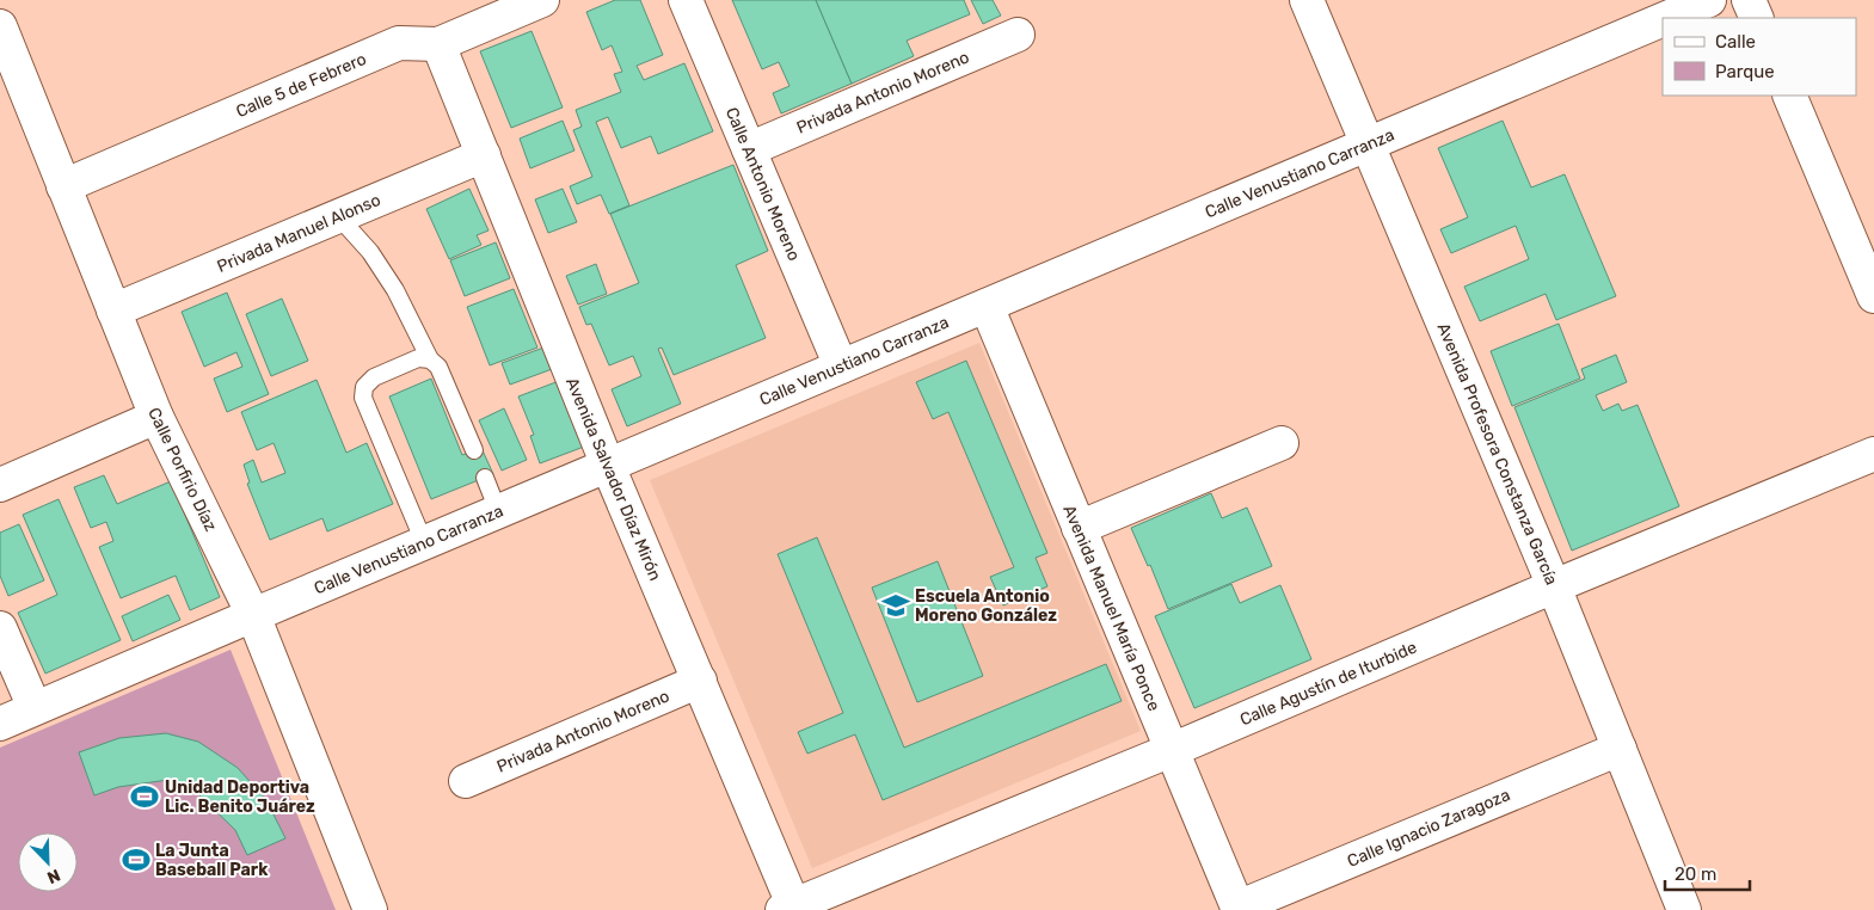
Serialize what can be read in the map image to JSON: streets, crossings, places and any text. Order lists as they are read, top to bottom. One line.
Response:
{"streets":{"street":["Calle 5 de Febrero","Privada Antonio Moreno","Calle Venustiano Carranza","Calle Antonio Moreno","Privada Manuel Alonso","Avenida Profesora Constanza García","Calle Porfirio Díaz","Avenida Salvador Díaz Mirón","Avenida Manuel María Ponce","Calle Agustín de Iturbide","Calle Ignacio Zaragoza"]},"crossings":[["Calle 5 de Febrero","Calle Porfirio Díaz"],["Calle 5 de Febrero","Avenida Salvador Díaz Mirón"],["Privada Antonio Moreno","Calle Antonio Moreno"],["Privada Antonio Moreno","Avenida Salvador Díaz Mirón"],["Calle Venustiano Carranza","Calle Antonio Moreno"],["Calle Venustiano Carranza","Avenida Profesora Constanza García"],["Calle Venustiano Carranza","Calle Porfirio Díaz"],["Calle Venustiano Carranza","Avenida Salvador Díaz Mirón"],["Calle Venustiano Carranza","Avenida Manuel María Ponce"],["Privada Manuel Alonso","Calle Porfirio Díaz"],["Privada Manuel Alonso","Avenida Salvador Díaz Mirón"],["Avenida Profesora Constanza García","Calle Agustín de Iturbide"],["Avenida Profesora Constanza García","Calle Ignacio Zaragoza"],["Avenida Salvador Díaz Mirón","Calle Agustín de Iturbide"],["Avenida Manuel María Ponce","Calle Agustín de Iturbide"],["Avenida Manuel María Ponce","Calle Ignacio Zaragoza"]],"places":{"school or university":["Escuela Antonio Moreno González"],"sports":["Unidad Deportiva Lic. Benito Juárez","La Junta Baseball Park"]},"legend":["Calle","Parque"],"scale_bar":"20 m","north":"bottom right"}
